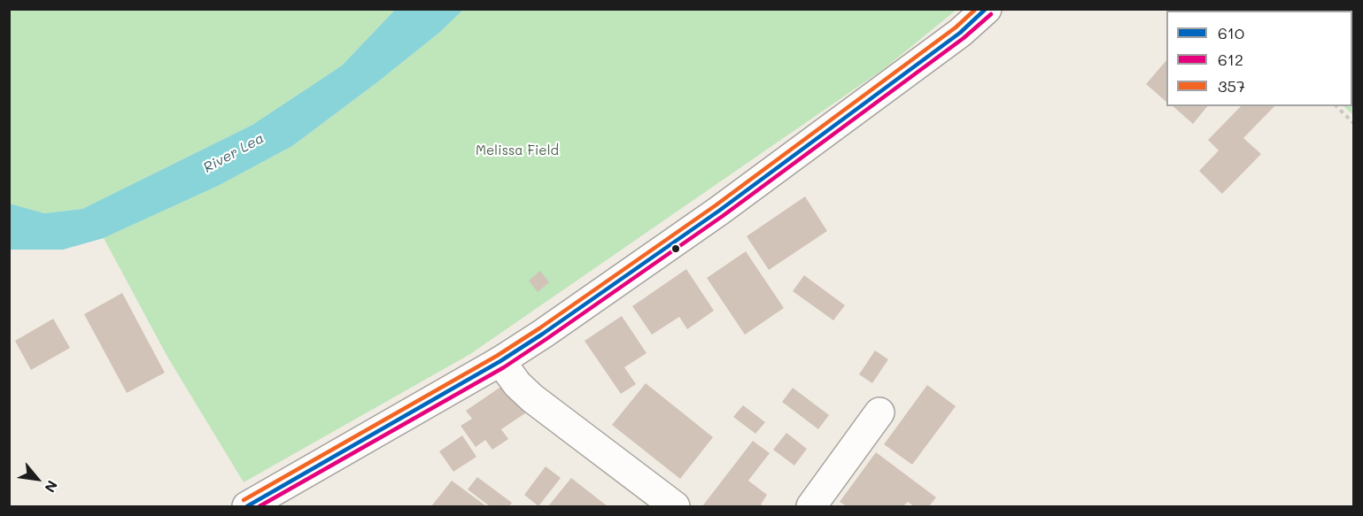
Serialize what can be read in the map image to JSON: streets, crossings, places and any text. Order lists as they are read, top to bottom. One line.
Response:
{"water":["River Lea"],"parks":["Melissa Field"],"lines":["transit line 610","transit line 357","transit line 612"],"legend":["610","612","357"],"north":"bottom right"}
